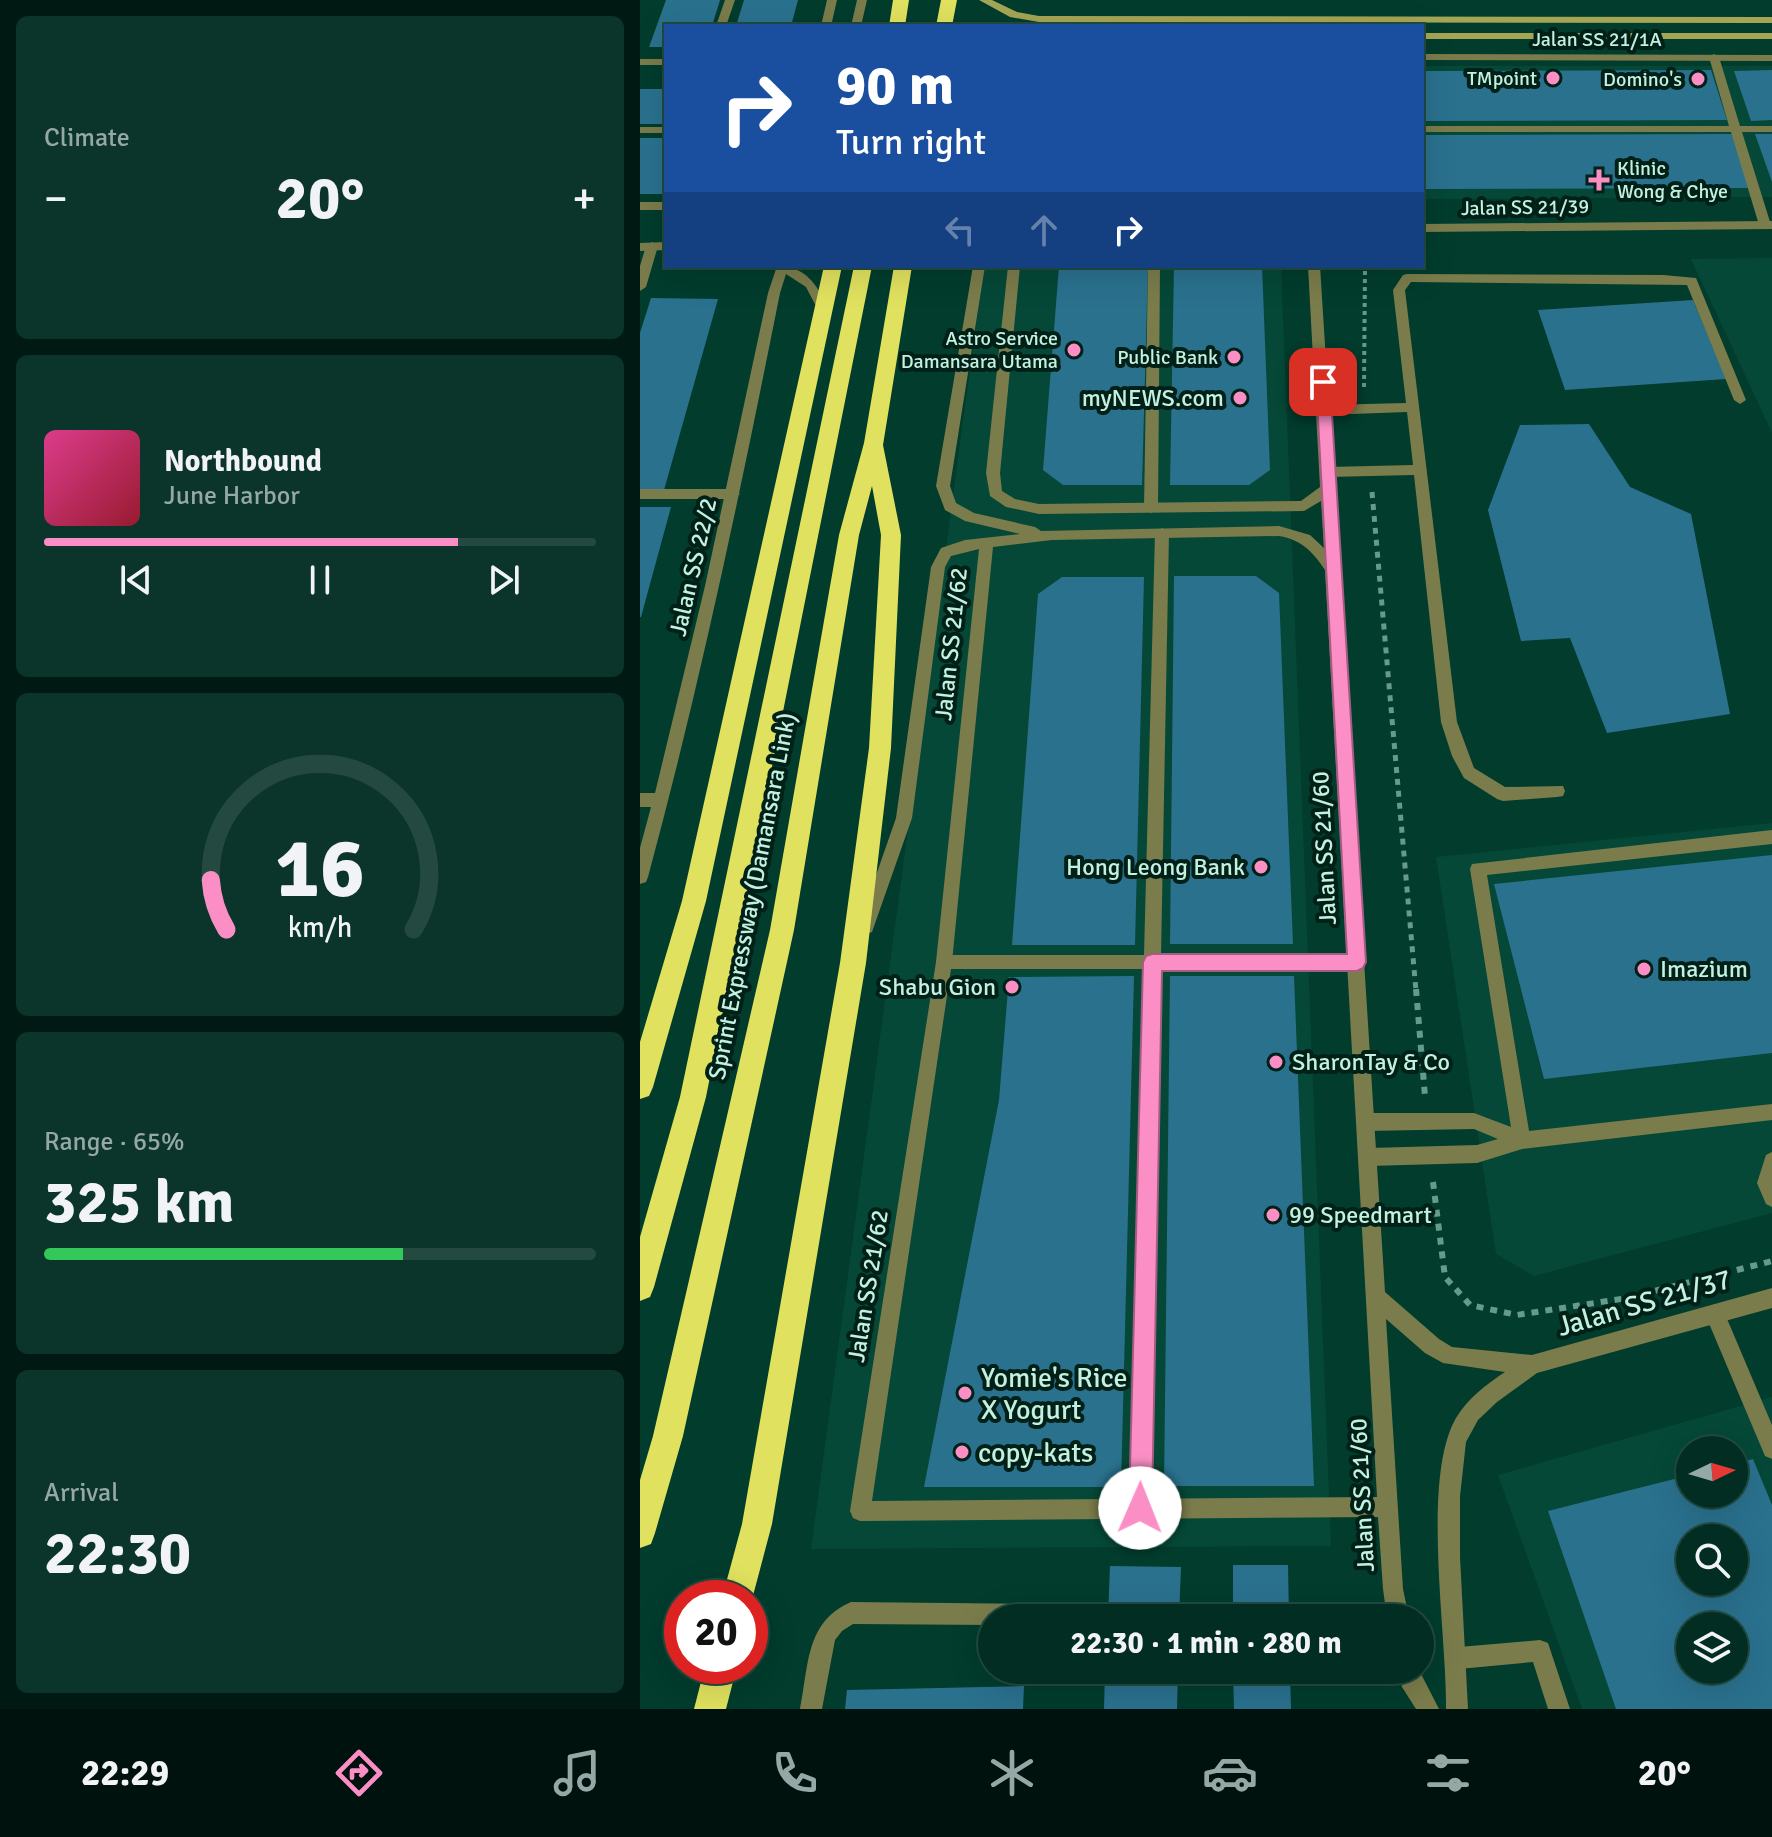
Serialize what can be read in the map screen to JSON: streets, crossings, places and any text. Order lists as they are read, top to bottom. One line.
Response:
{"streets":{"highway":["Sprint Expressway (Damansara Link)"],"street":["Jalan SS 21/1A","Jalan SS 21/39","Jalan SS 22/2","Jalan SS 21/62","Jalan SS 21/60","Jalan SS 21/37"]},"crossings":[["Jalan SS 21/62","Jalan SS 21/60"],["Jalan SS 21/60","Jalan SS 21/37"]],"places":{"other":["TMpoint","Domino's","Astro Service Damansara Utama","Public Bank","myNEWS.com","Hong Leong Bank","Imazium","Shabu Gion","SharonTay & Co","99 Speedmart","Yomie's Rice X Yogurt","copy-kats"],"health":["Klinic Wong & Chye"]},"north":"right","page":{"tile":["Climate",["Range · 65%","325 km"],["Arrival","22:30"]],"turn":["90 m","Turn right"],"heat":["−","20°","+"],"song":["Northbound","June Harbor"],"limit":"20","trip":"22:30 · 1 min · 280 m","tabs":["22:29","20°"],"gauge":["16","km/h"]}}
